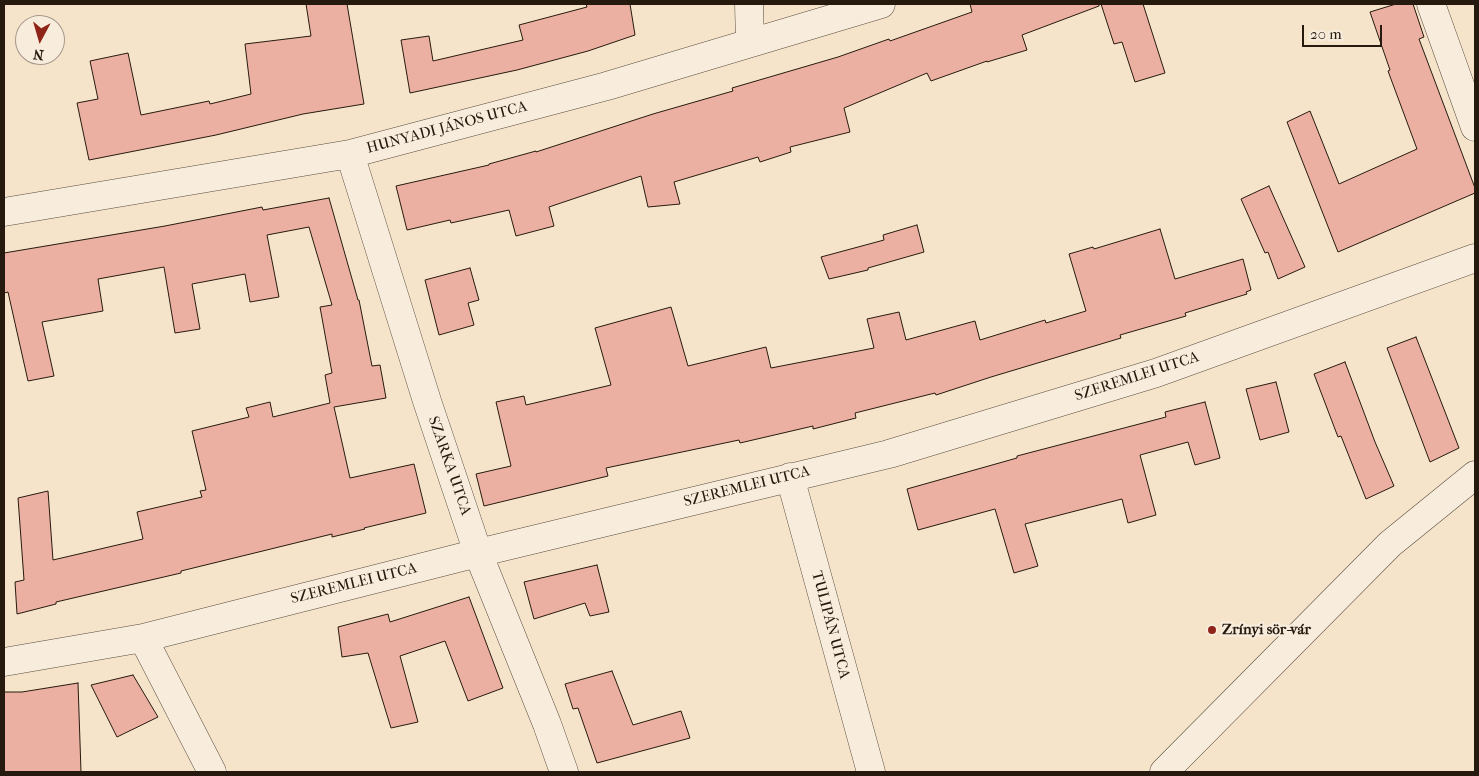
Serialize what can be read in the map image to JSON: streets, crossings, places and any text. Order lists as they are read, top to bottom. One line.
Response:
{"streets":{"street":["HUNYADI JÁNOS UTCA","SZEREMLEI UTCA","SZARKA UTCA","TULIPÁN UTCA"]},"crossings":[["HUNYADI JÁNOS UTCA","SZARKA UTCA"],["SZEREMLEI UTCA","SZARKA UTCA"],["SZEREMLEI UTCA","TULIPÁN UTCA"]],"places":["Zrínyi sör-vár"],"scale_bar":"20 m","north":"bottom"}
